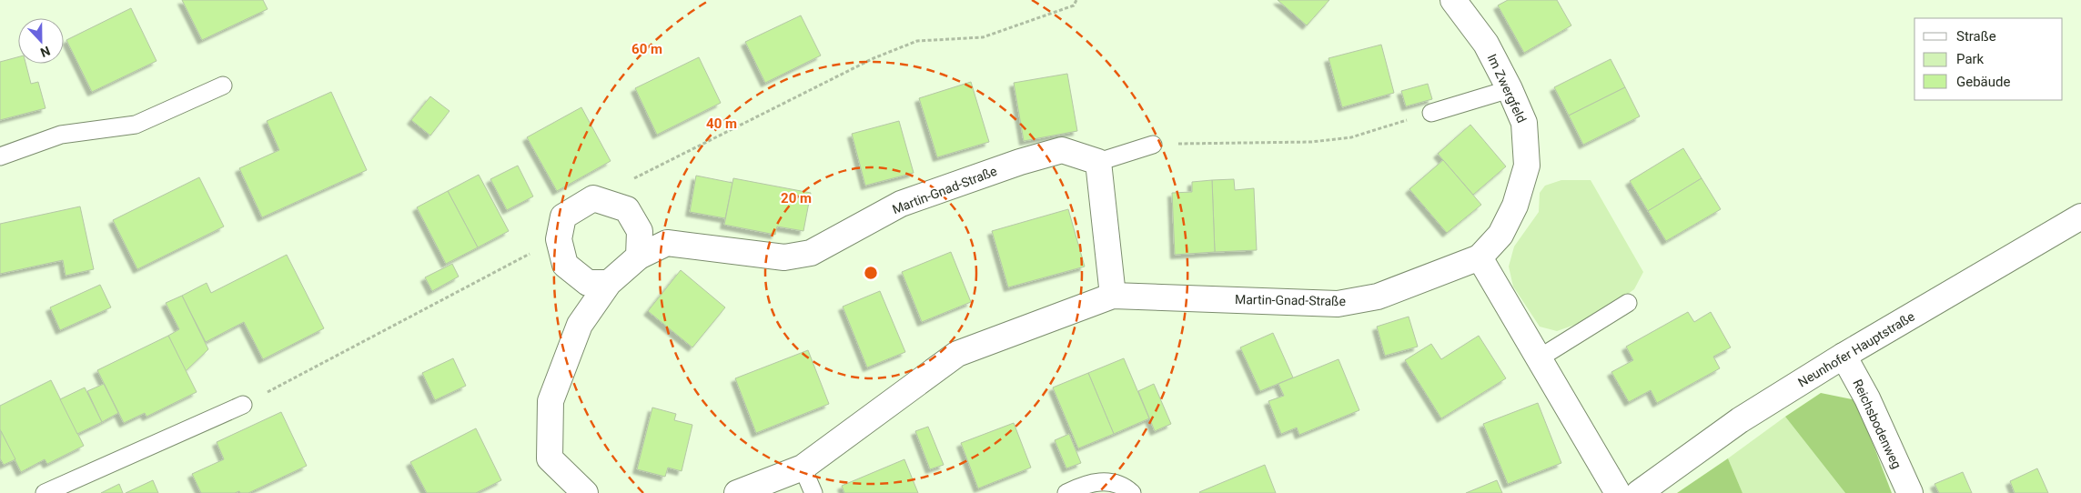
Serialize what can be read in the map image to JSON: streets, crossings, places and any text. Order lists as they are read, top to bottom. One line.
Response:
{"streets":{"street":["Im Zwergfeld","Martin-Gnad-Straße","Neunhofer Hauptstraße","Reichsbodenweg"]},"crossings":[["Im Zwergfeld","Martin-Gnad-Straße"],["Neunhofer Hauptstraße","Reichsbodenweg"]],"legend":["Straße","Park","Gebäude"],"north":"bottom","rings":["60 m","40 m","20 m"]}
